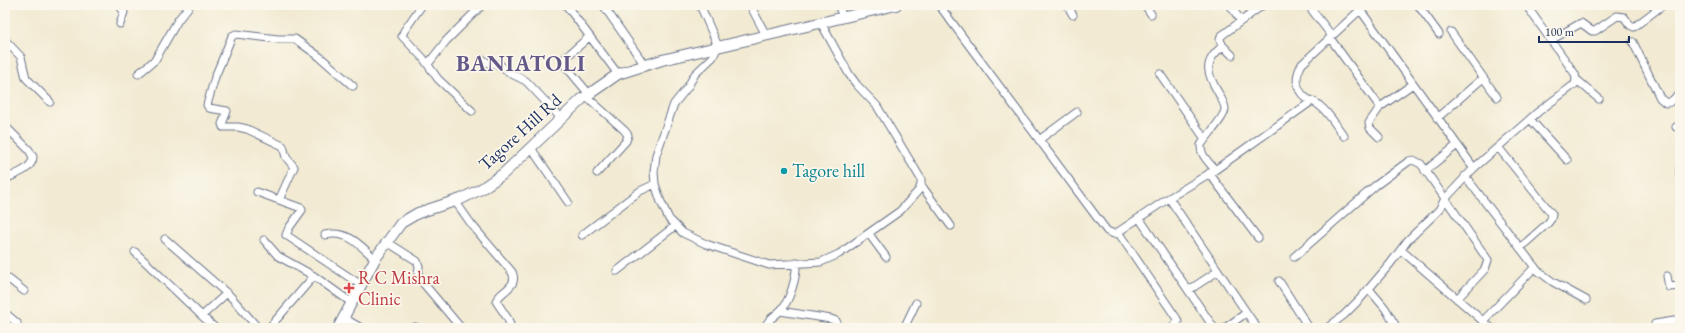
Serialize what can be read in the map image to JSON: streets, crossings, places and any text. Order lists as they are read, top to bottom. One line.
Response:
{"streets":{"main road":["Tagore Hill Rd"]},"districts":["BANIATOLI"],"places":{"other":["Tagore hill"],"health":["R C Mishra Clinic"]},"scale_bar":"100 m"}
